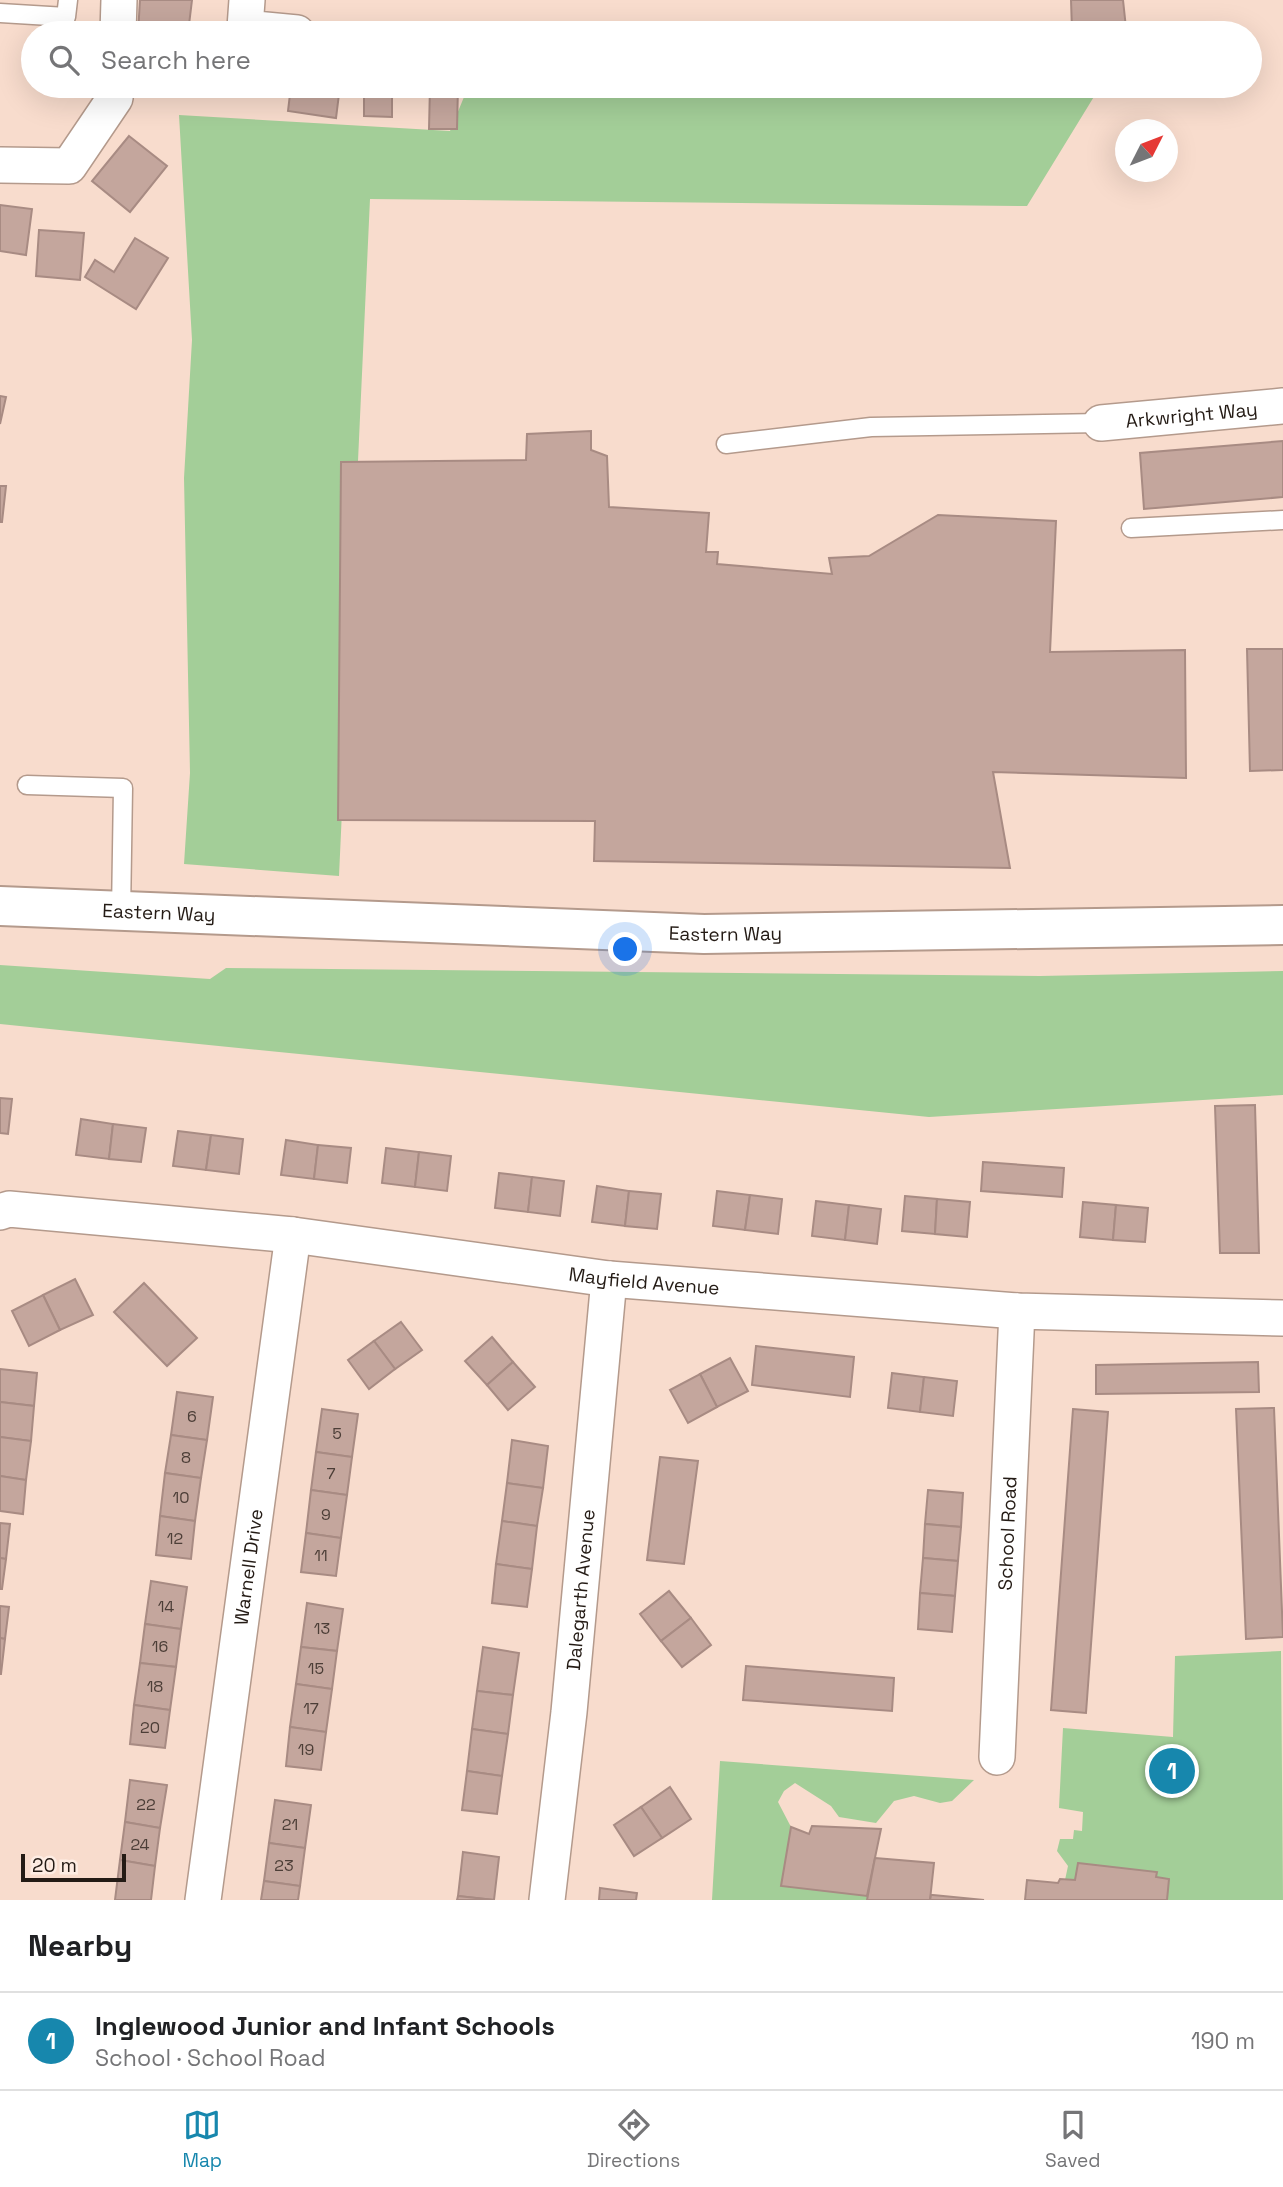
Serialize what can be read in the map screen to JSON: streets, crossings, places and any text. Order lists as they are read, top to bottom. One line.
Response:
{"streets":{"street":["Arkwright Way","Eastern Way","Mayfield Avenue","School Road","Warnell Drive","Dalegarth Avenue"]},"crossings":[["Mayfield Avenue","School Road"],["Mayfield Avenue","Warnell Drive"],["Mayfield Avenue","Dalegarth Avenue"]],"house_numbers":["6","5","8","7","10","9","12","11","14","13","16","15","18","17","20","19","22","21","24","23"],"scale_bar":"20 m","north":"top right","page":{"search":"Search here","pins":"1","scale":"20 m","heading":"Nearby","list":[{"mark":"1","name":"Inglewood Junior and Infant Schools","note":"School · School Road","value":"190 m"}],"nav":["Map","Directions","Saved"]}}
